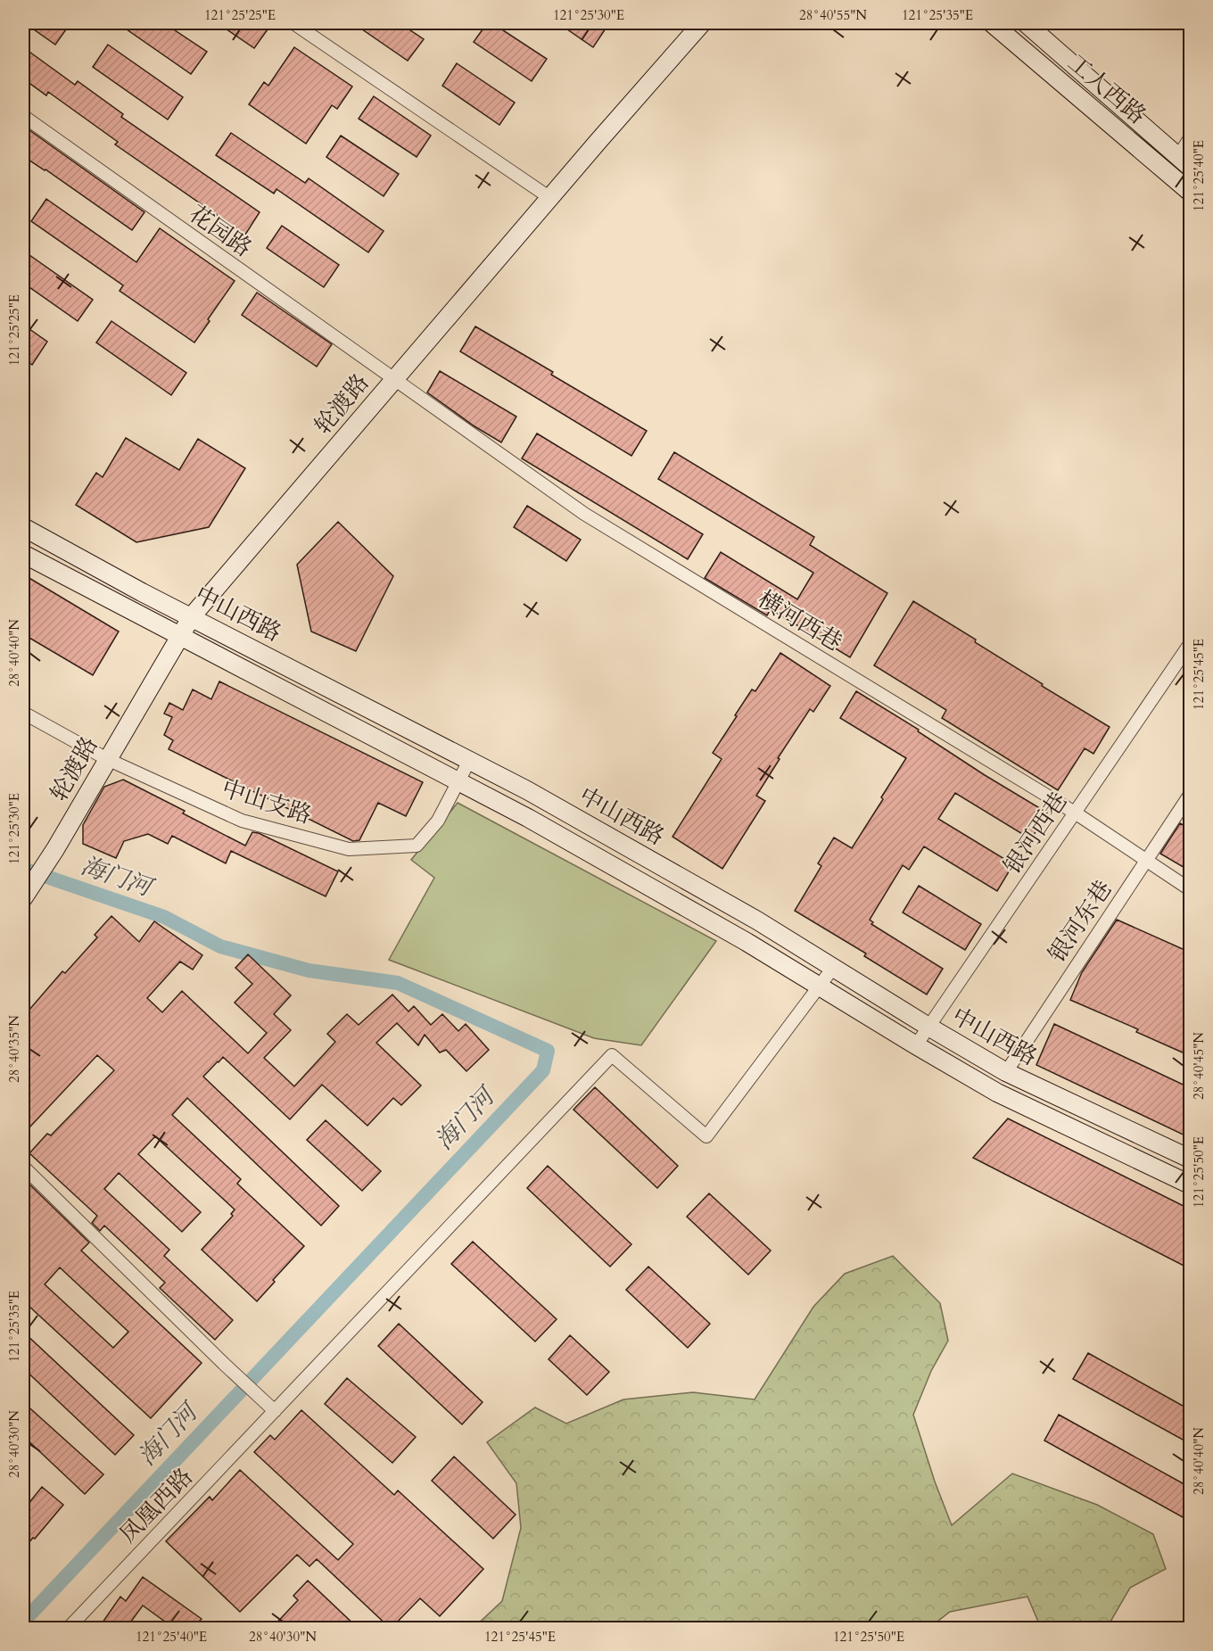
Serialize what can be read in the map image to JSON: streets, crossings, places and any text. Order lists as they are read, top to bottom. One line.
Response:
{"streets":{"main road":["工人西路","轮渡路","中山西路"],"street":["花园路","横河西巷","中山支路","银河西巷","银河东巷","凤凰西路"]},"crossings":[["花园路","轮渡路"],["花园路","横河西巷"],["轮渡路","中山西路"],["轮渡路","横河西巷"],["轮渡路","中山支路"],["中山西路","中山支路"],["中山西路","银河西巷"],["中山西路","银河东巷"],["中山西路","凤凰西路"],["横河西巷","银河西巷"],["横河西巷","银河东巷"]],"water":["海门河"],"coordinates":["121°25'25\"E","121°25'30\"E","28°40'55\"N","121°25'35\"E","121°25'40\"E","28°40'40\"N","121°25'45\"E","28°40'35\"N","28°40'45\"N","121°25'50\"E","28°40'30\"N"]}
